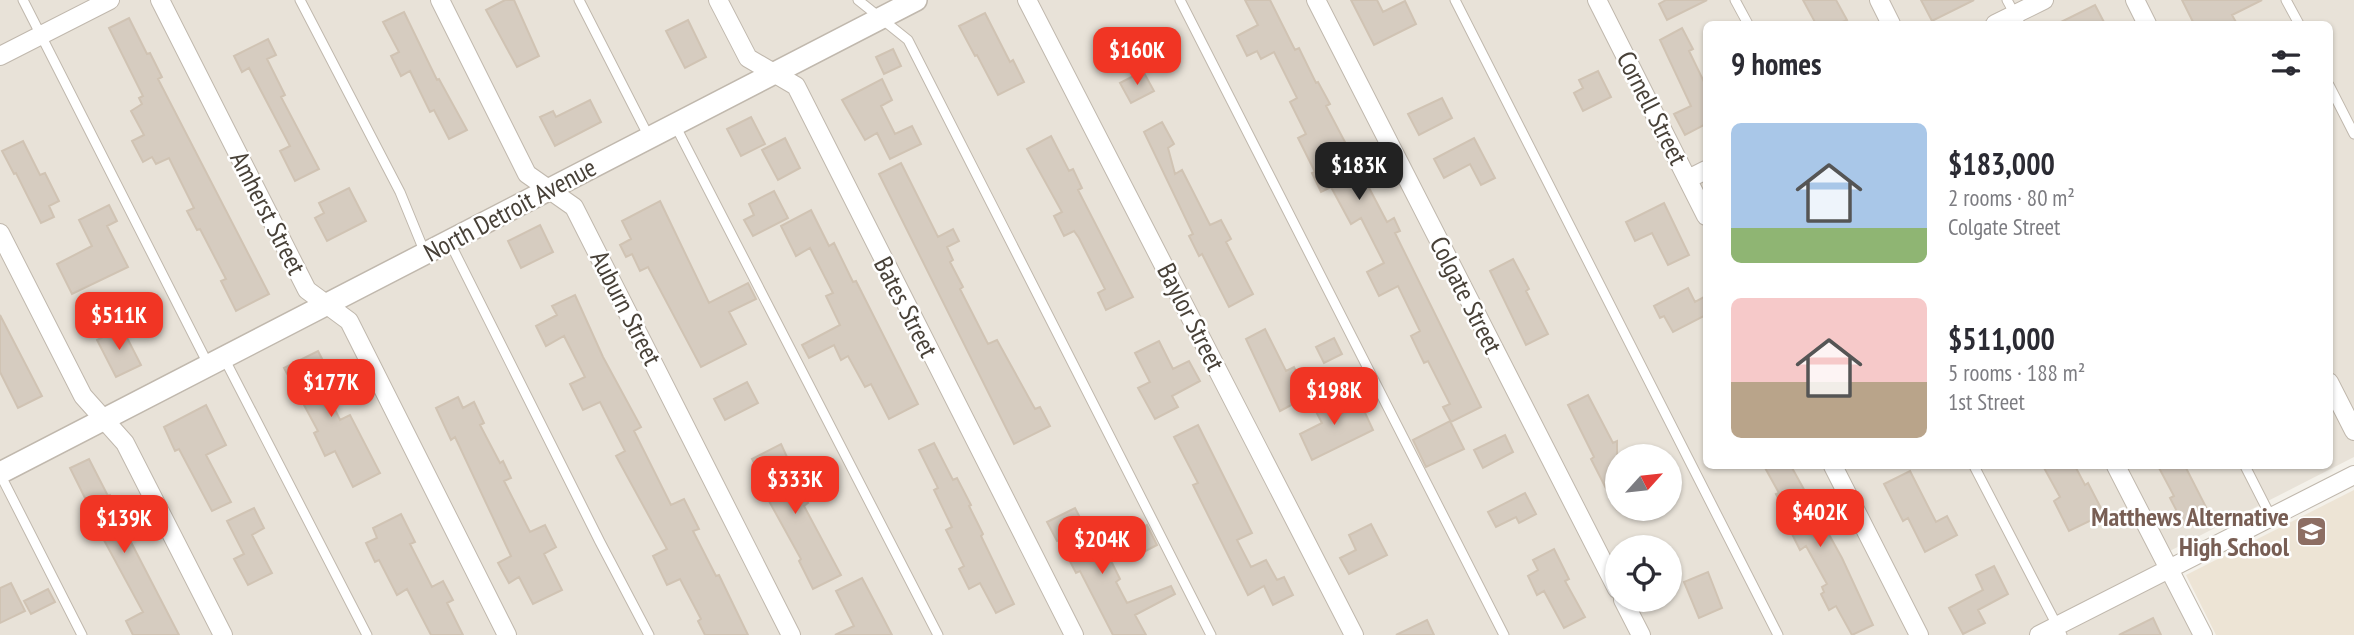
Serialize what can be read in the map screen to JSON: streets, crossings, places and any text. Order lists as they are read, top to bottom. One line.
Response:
{"streets":{"street":["Cornell Street","North Detroit Avenue","Amherst Street","Colgate Street","Bates Street","Auburn Street","Baylor Street"]},"crossings":[["North Detroit Avenue","Amherst Street"],["North Detroit Avenue","Bates Street"],["North Detroit Avenue","Auburn Street"]],"places":{"school or university":["Matthews Alternative High School"]},"north":"top right","page":{"heading":"9 homes","price":["$160K","$183K","$511K","$177K","$198K","$333K","$402K","$139K","$204K"],"list":[{"name":"$183,000","note":"2 rooms · 80 m² · Colgate Street"},{"name":"$511,000","note":"5 rooms · 188 m² · 1st Street"}]}}
